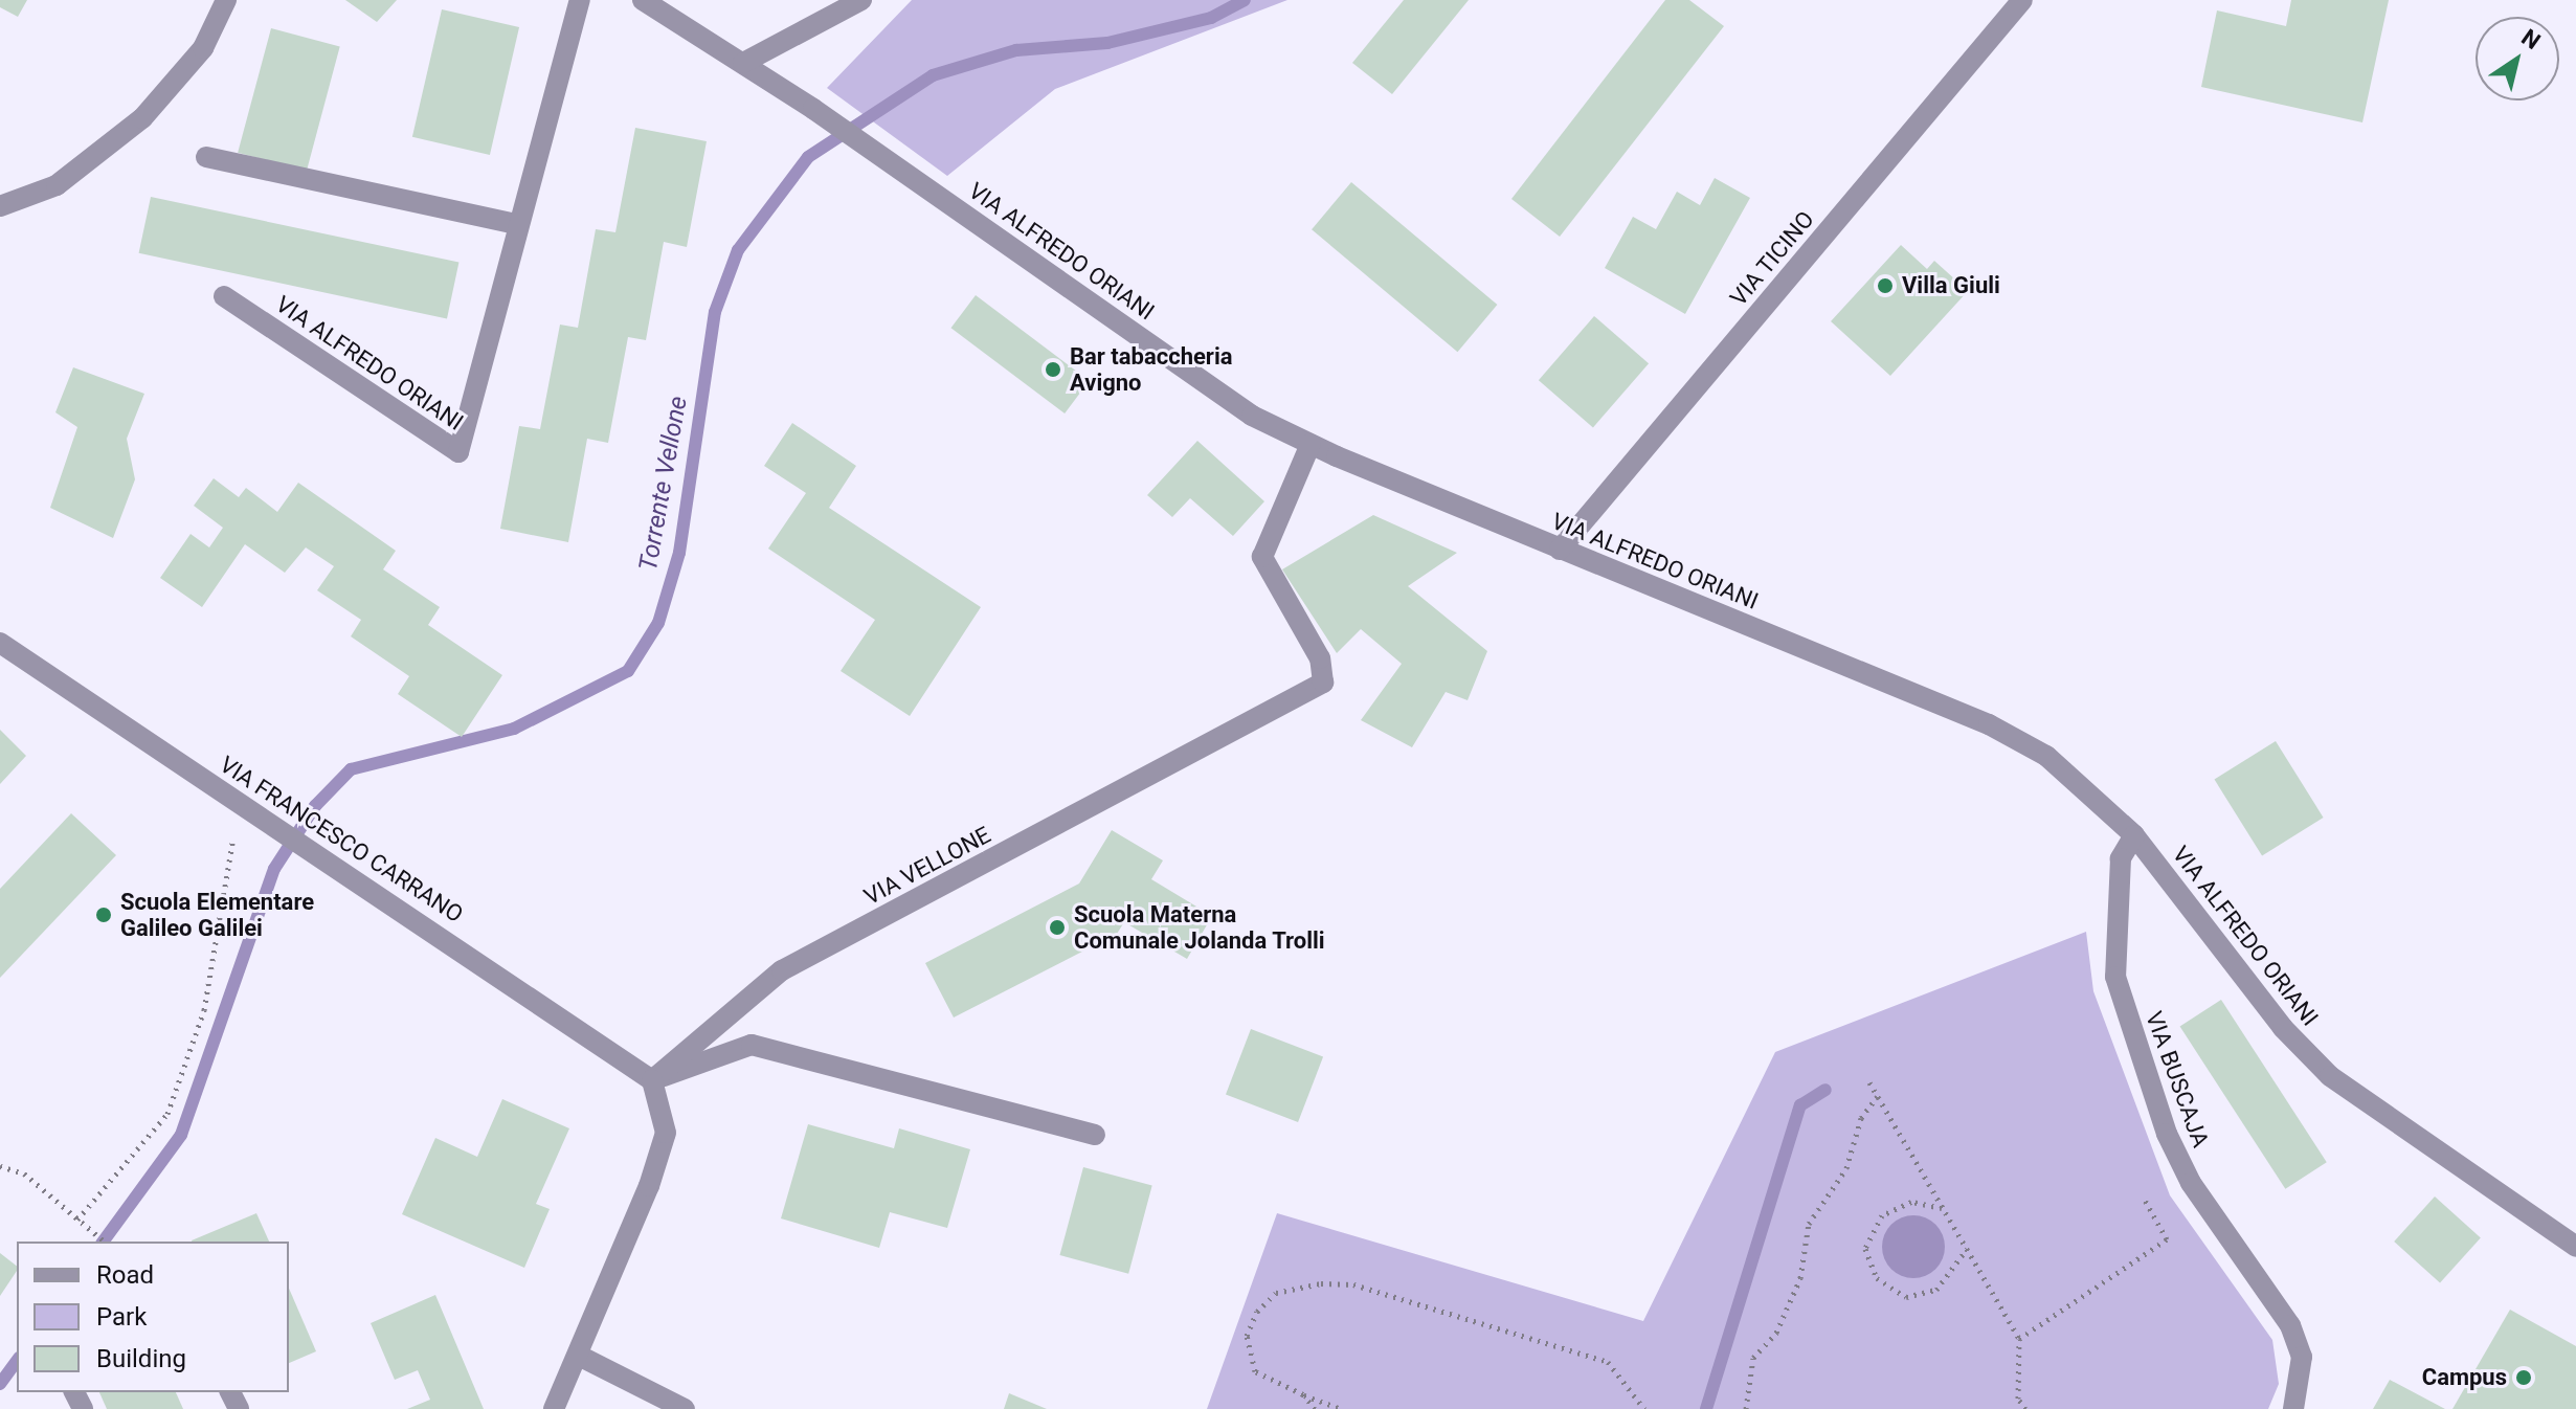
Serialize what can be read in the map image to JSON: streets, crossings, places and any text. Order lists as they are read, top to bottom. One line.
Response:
{"streets":{"street":["VIA ALFREDO ORIANI","VIA TICINO","VIA FRANCESCO CARRANO","VIA VELLONE","VIA BUSCAJA"]},"crossings":[["VIA ALFREDO ORIANI","VIA TICINO"],["VIA ALFREDO ORIANI","VIA VELLONE"],["VIA ALFREDO ORIANI","VIA BUSCAJA"],["VIA FRANCESCO CARRANO","VIA VELLONE"]],"water":["Torrente Vellone"],"places":["Villa Giuli","Bar tabaccheria Avigno","Scuola Elementare Galileo Galilei","Scuola Materna Comunale Jolanda Trolli","Campus"],"legend":["Road","Park","Building"],"north":"top right"}
